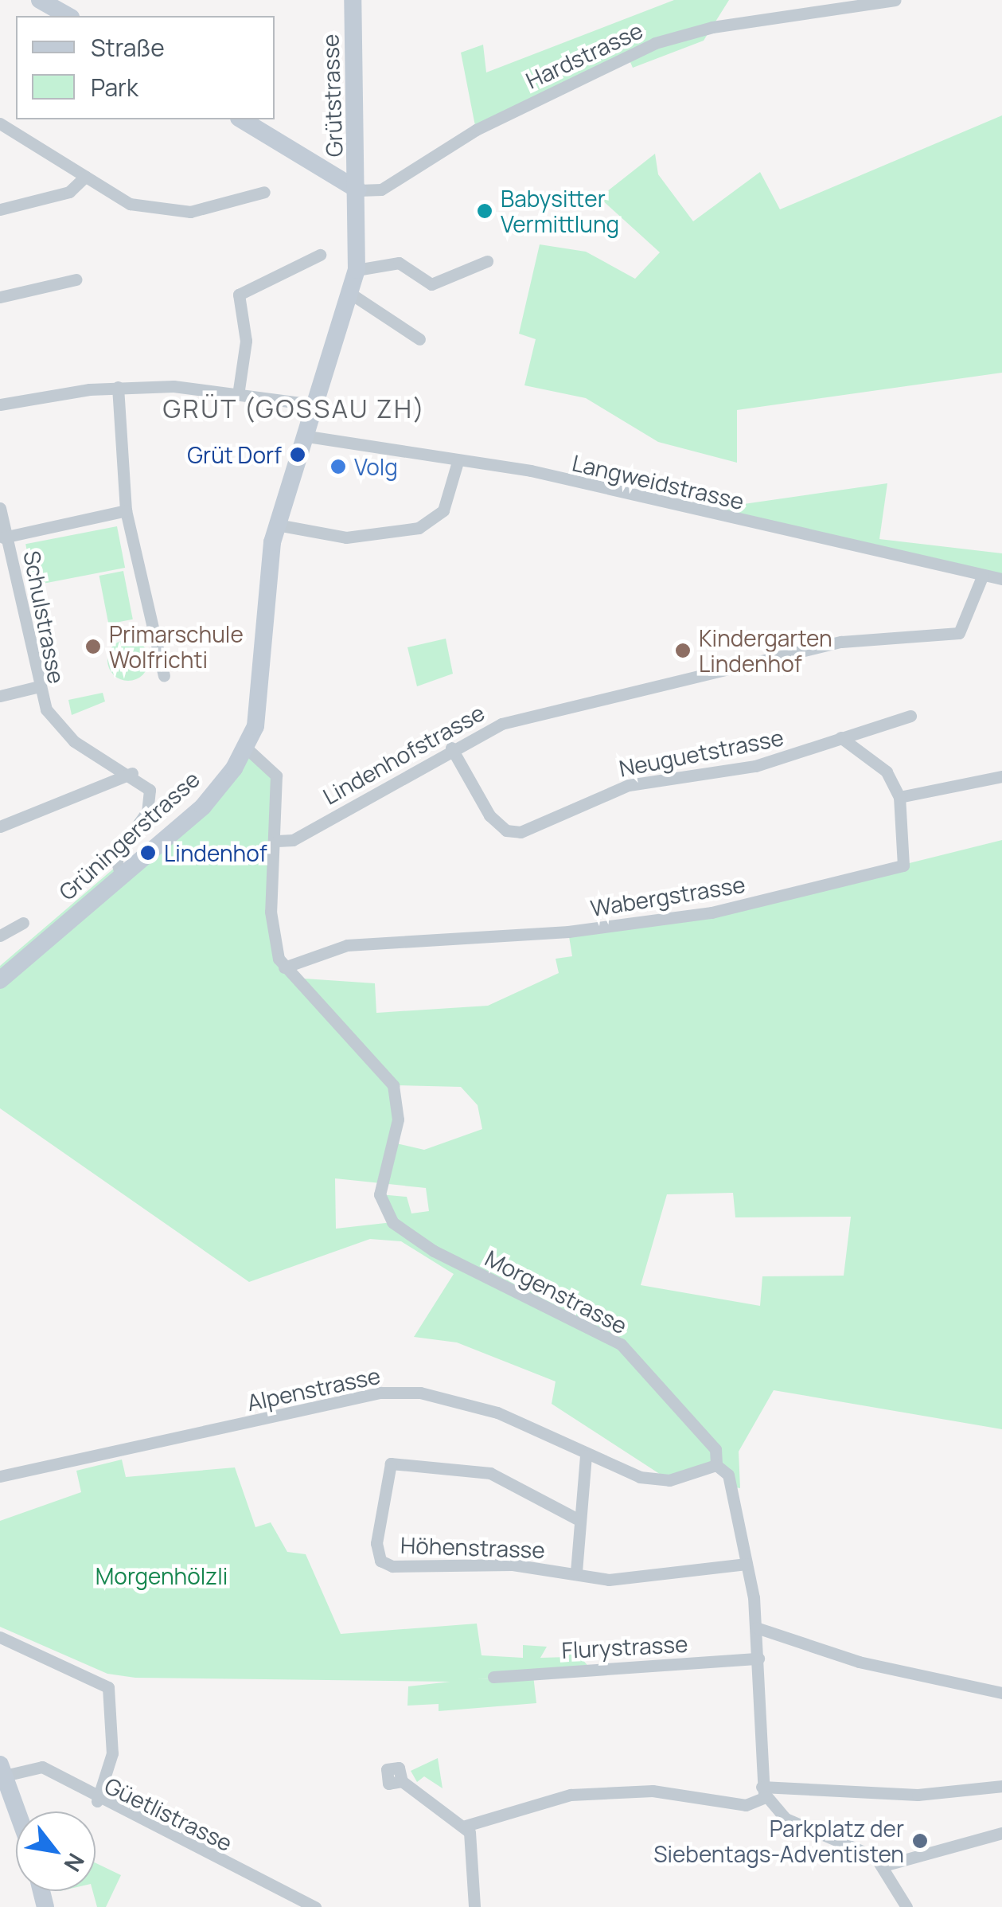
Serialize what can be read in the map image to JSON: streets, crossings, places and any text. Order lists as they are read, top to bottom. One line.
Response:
{"streets":{"main road":["Grütstrasse","Grüningerstrasse"],"street":["Hardstrasse","Langweidstrasse","Schulstrasse","Neuguetstrasse","Lindenhofstrasse","Wabergstrasse","Morgenstrasse","Alpenstrasse","Höhenstrasse","Flurystrasse","Güetlistrasse"]},"crossings":[["Hardstrasse","Grütstrasse"],["Hardstrasse","Grüningerstrasse"],["Grütstrasse","Grüningerstrasse"],["Langweidstrasse","Lindenhofstrasse"],["Langweidstrasse","Grüningerstrasse"],["Neuguetstrasse","Lindenhofstrasse"],["Lindenhofstrasse","Morgenstrasse"],["Grüningerstrasse","Morgenstrasse"],["Wabergstrasse","Morgenstrasse"],["Morgenstrasse","Alpenstrasse"],["Morgenstrasse","Höhenstrasse"],["Morgenstrasse","Flurystrasse"],["Alpenstrasse","Höhenstrasse"]],"districts":["GRÜT (GOSSAU ZH)"],"parks":["Morgenhölzli"],"places":["Babysitter Vermittlung","Grüt Dorf","Volg","Primarschule Wolfrichti","Kindergarten Lindenhof","Lindenhof","Parkplatz der Siebentags-Adventisten"],"legend":["Straße","Park"],"north":"bottom right"}
